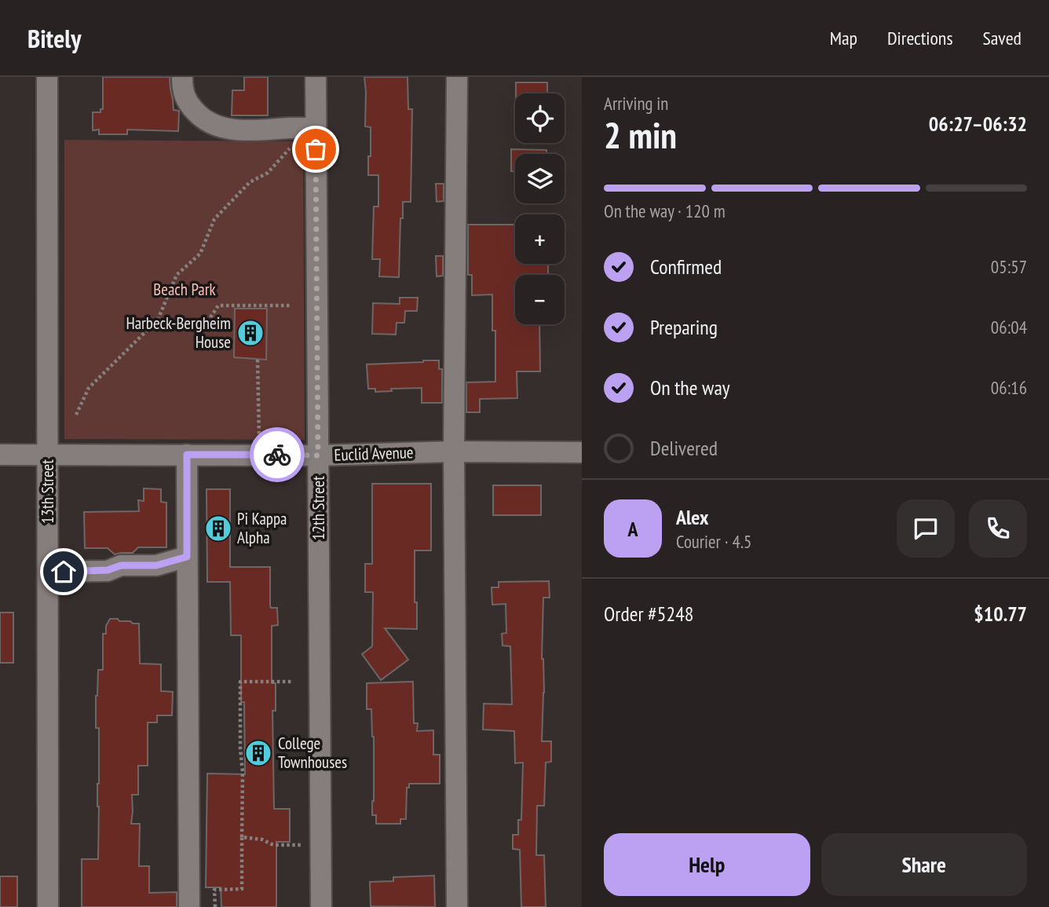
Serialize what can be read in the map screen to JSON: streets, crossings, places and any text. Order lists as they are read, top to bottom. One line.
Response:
{"streets":{"street":["Euclid Avenue","13th Street","12th Street"]},"crossings":[["Euclid Avenue","13th Street"],["Euclid Avenue","12th Street"]],"parks":["Beach Park"],"places":{"building":["Harbeck-Bergheim House","Pi Kappa Alpha","College Townhouses"]},"page":{"header":"Bitely","nav":["Map","Directions","Saved"],"heading":["2 min","Arriving in","06:27–06:32"],"panel":["Alex","Courier · 4.5","Order #5248","$10.77"],"map_buttons":["+","−"],"bar":"On the way · 120 m","list":[["Confirmed","05:57"],["Preparing","06:04"],["On the way","06:16"],"Delivered"],"round":"A","buttons":["Help","Share"]}}
